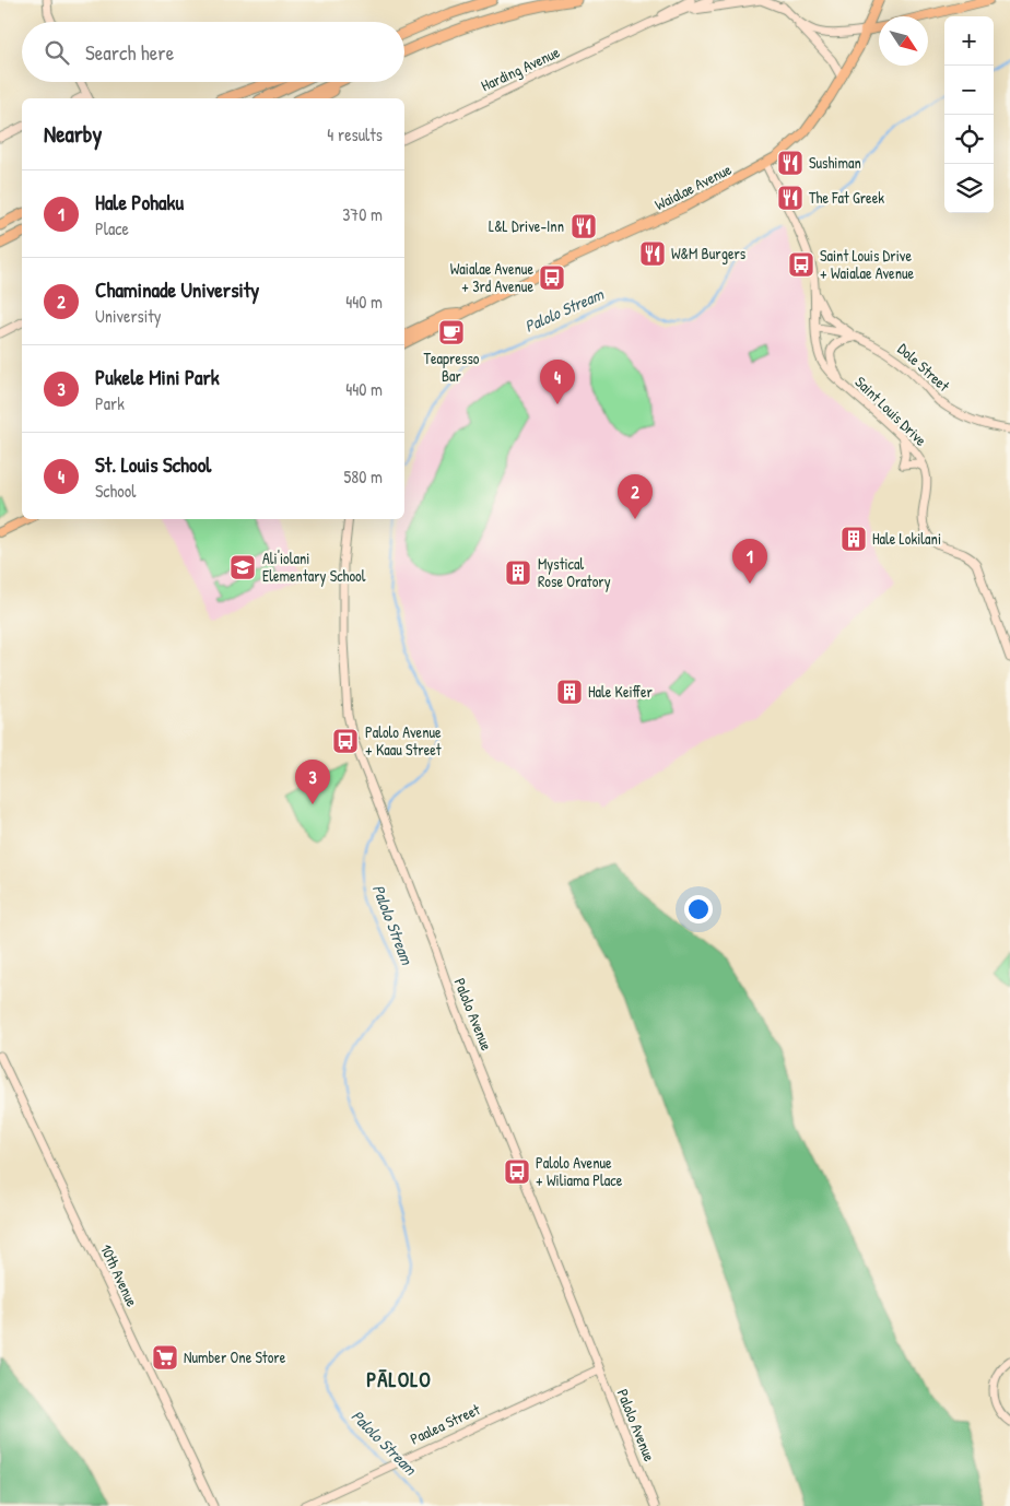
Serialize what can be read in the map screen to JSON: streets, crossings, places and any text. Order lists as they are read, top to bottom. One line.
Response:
{"streets":{"main road":["Waialae Avenue"],"street":["Harding Avenue","Dole Street","Saint Louis Drive","Palolo Avenue","10th Avenue","Paalea Street"]},"crossings":[["Waialae Avenue","Saint Louis Drive"],["Dole Street","Saint Louis Drive"],["Palolo Avenue","Paalea Street"]],"districts":["PĀLOLO"],"water":["Palolo Stream"],"places":{"restaurant":["Sushiman","The Fat Greek","L&L Drive-Inn","W&M Burgers"],"bus stop":["Saint Louis Drive + Waialae Avenue","Waialae Avenue + 3rd Avenue","Palolo Avenue + Kaau Street","Palolo Avenue + Wiliama Place"],"cafe":["Teapresso Bar"],"building":["Hale Lokilani","Mystical Rose Oratory","Hale Keiffer"],"school or university":["Ali'iolani Elementary School"],"supermarket":["Number One Store"]},"north":"bottom right","page":{"map_buttons":["+","−"],"search":"Search here","heading":["Nearby","4 results"],"list":[{"mark":"1","name":"Hale Pohaku","note":"Place","value":"370 m"},{"mark":"2","name":"Chaminade University","note":"University","value":"440 m"},{"mark":"3","name":"Pukele Mini Park","note":"Park","value":"440 m"},{"mark":"4","name":"St. Louis School","note":"School","value":"580 m"}],"pins":["4","2","1","3"]}}
